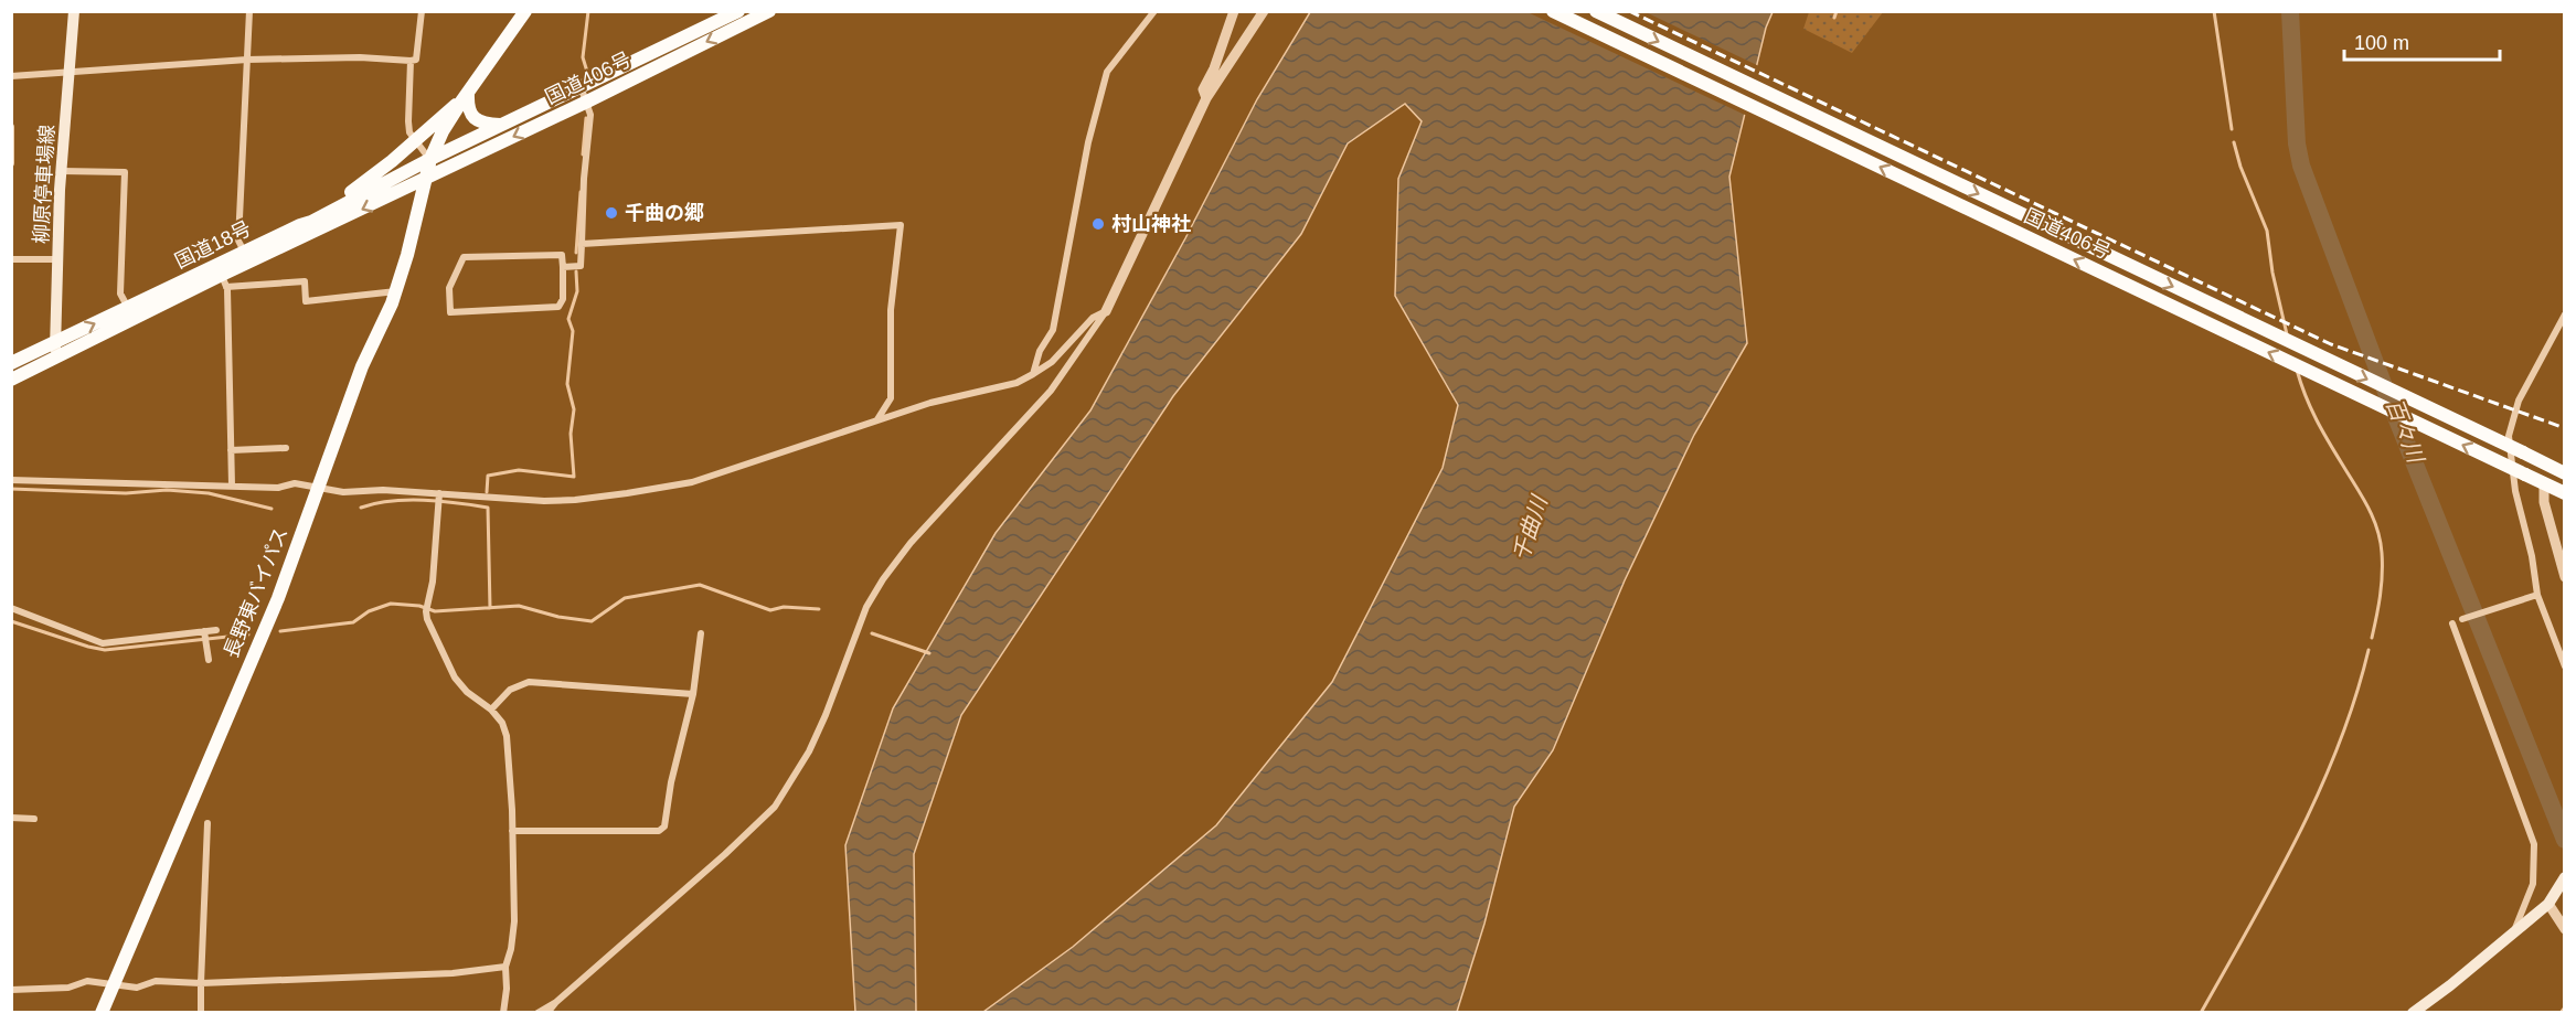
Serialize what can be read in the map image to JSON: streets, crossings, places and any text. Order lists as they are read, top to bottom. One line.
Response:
{"streets":{"highway":["国道406号","国道18号","長野東バイパス"],"main road":["柳原停車場線"]},"crossings":[["国道406号","国道18号"],["国道406号","長野東バイパス"],["柳原停車場線","国道18号"],["国道18号","長野東バイパス"]],"water":["百々川","千曲川"],"places":["千曲の郷","村山神社"],"scale_bar":"100 m"}
